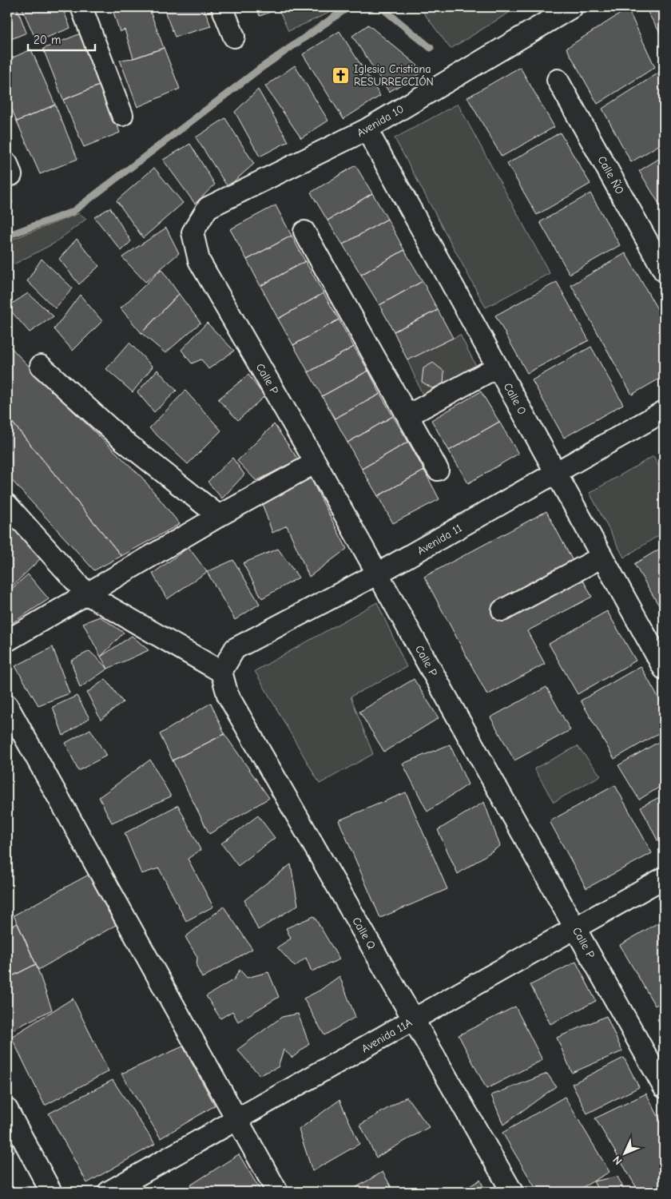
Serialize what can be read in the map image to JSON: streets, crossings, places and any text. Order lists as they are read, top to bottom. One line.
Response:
{"streets":{"street":["Avenida 10","Calle ÑO","Calle P","Calle O","Avenida 11","Calle Q","Avenida 11A"]},"crossings":[["Avenida 10","Calle P"],["Avenida 10","Calle O"],["Calle P","Avenida 11"],["Calle P","Avenida 11A"],["Calle O","Avenida 11"],["Avenida 11","Calle Q"],["Calle Q","Avenida 11A"]],"places":{"church":["Iglesia Cristiana RESURRECCIÓN"]},"scale_bar":"20 m","north":"bottom left"}
